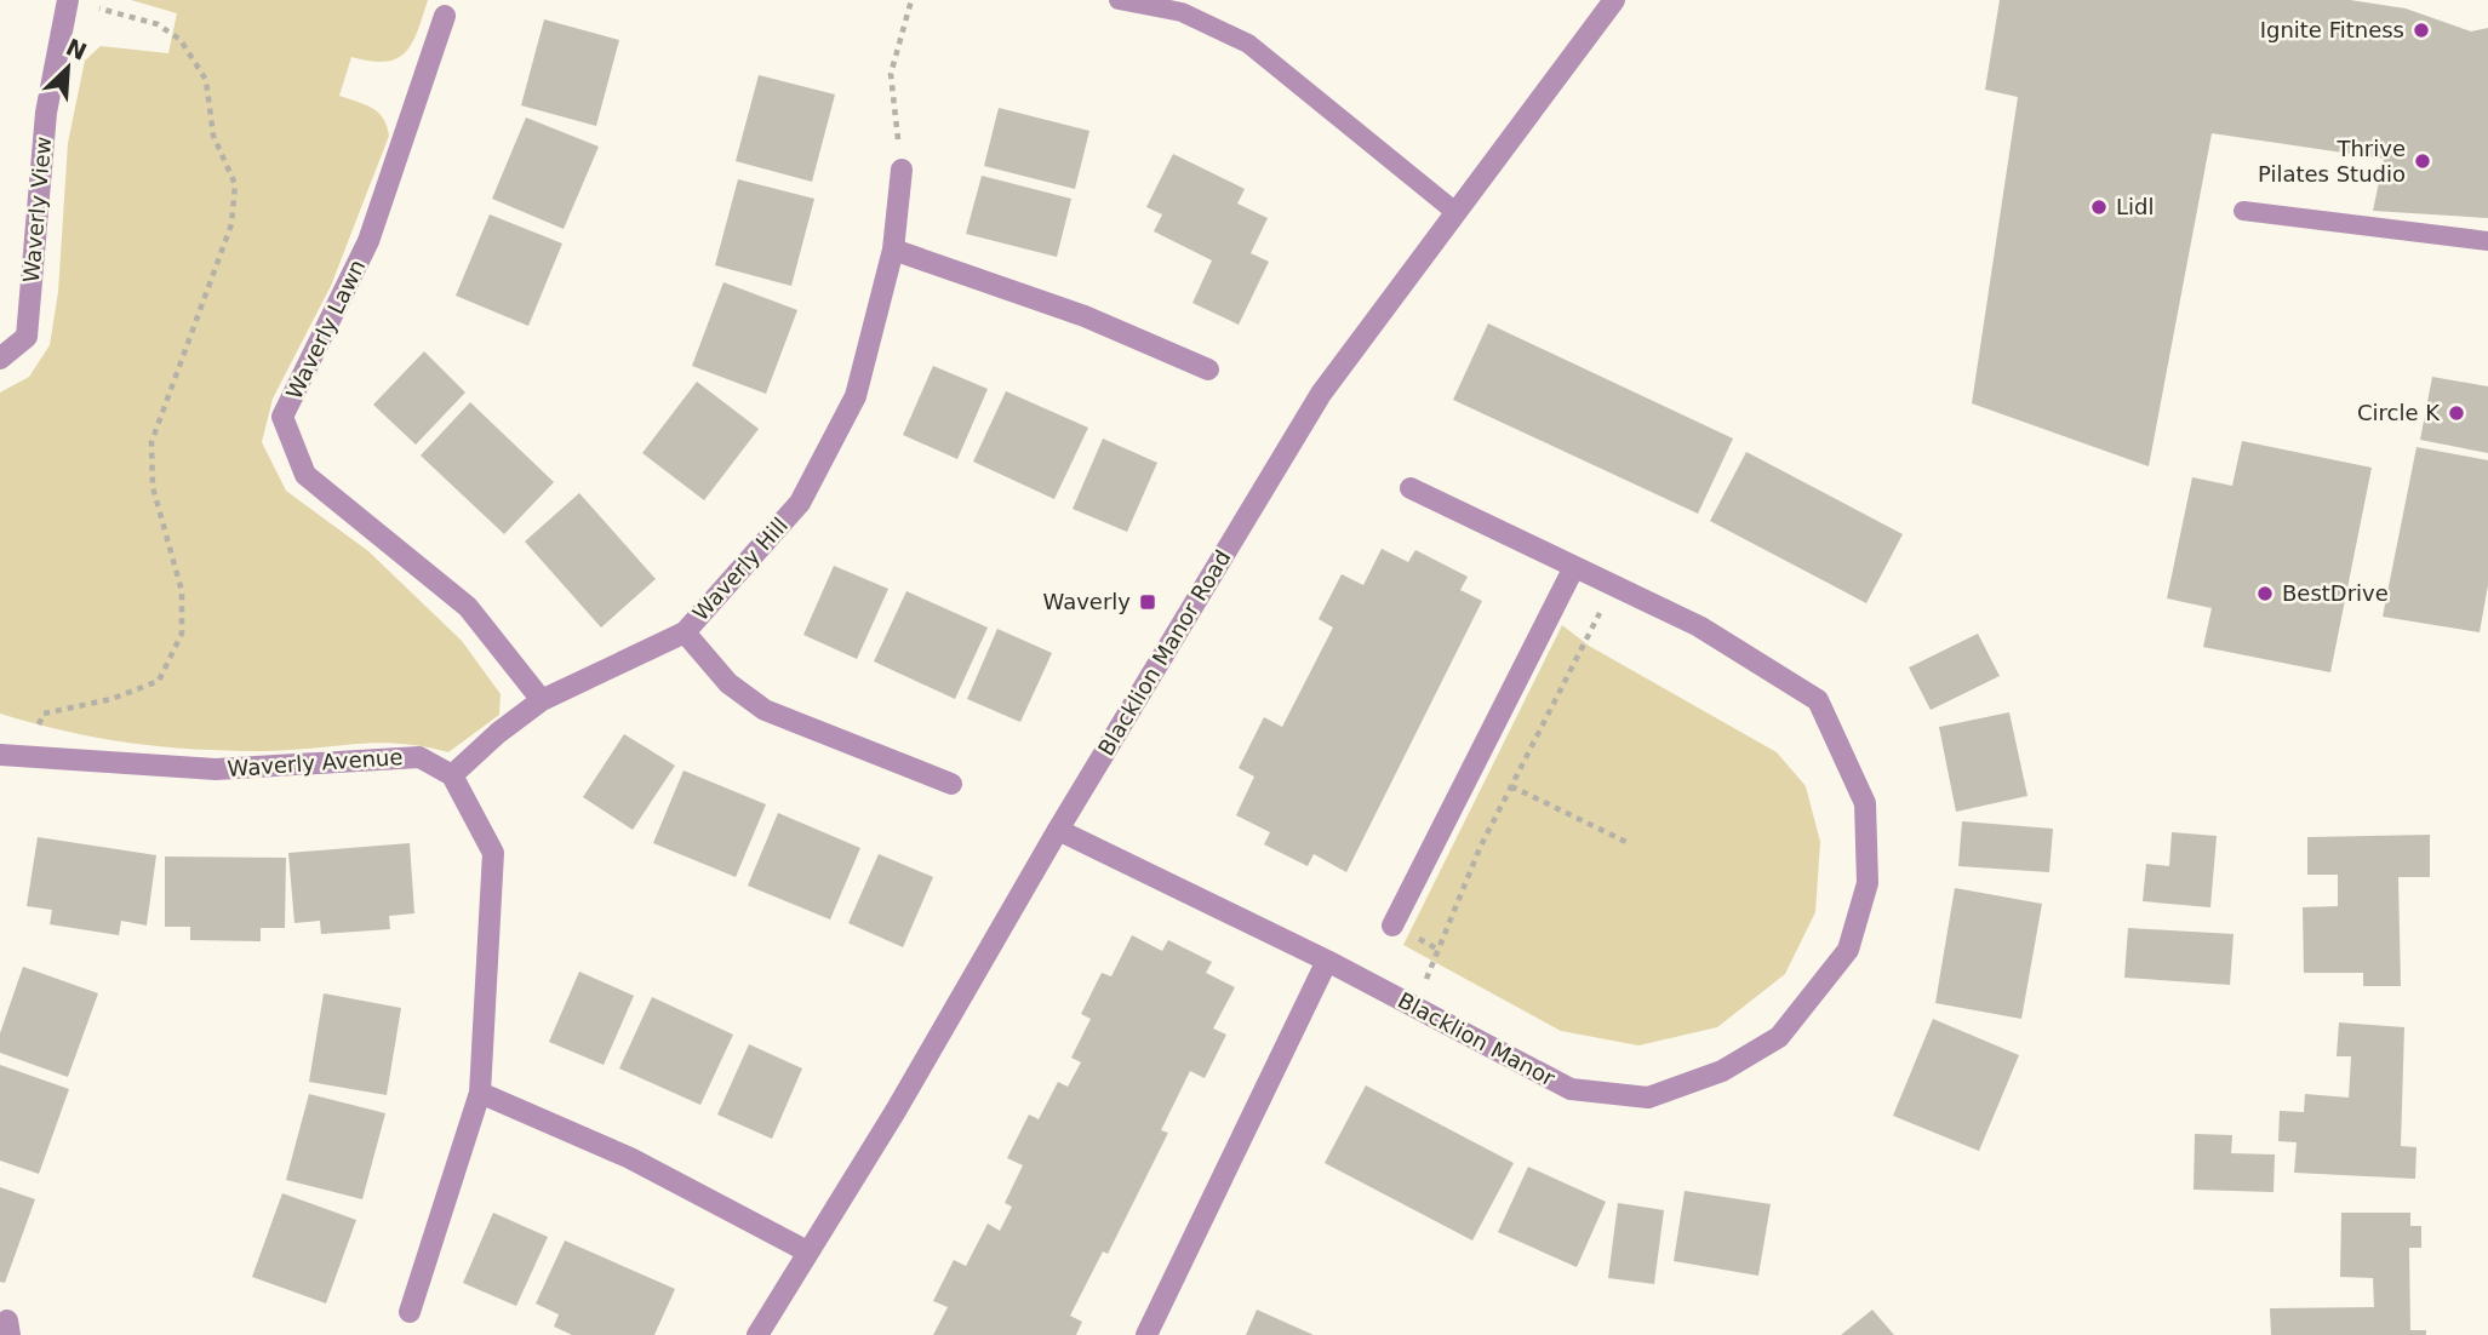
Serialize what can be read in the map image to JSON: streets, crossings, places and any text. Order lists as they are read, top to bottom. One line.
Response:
{"streets":{"street":["Waverly View","Waverly Lawn","Waverly Hill","Blacklion Manor Road","Waverly Avenue","Blacklion Manor"]},"crossings":[["Waverly Lawn","Waverly Hill"],["Waverly Hill","Waverly Avenue"],["Blacklion Manor Road","Blacklion Manor"]],"places":{"other":["Ignite Fitness","Thrive Pilates Studio","Lidl","Circle K","BestDrive"],"transit":["Waverly"]},"north":"top right"}
